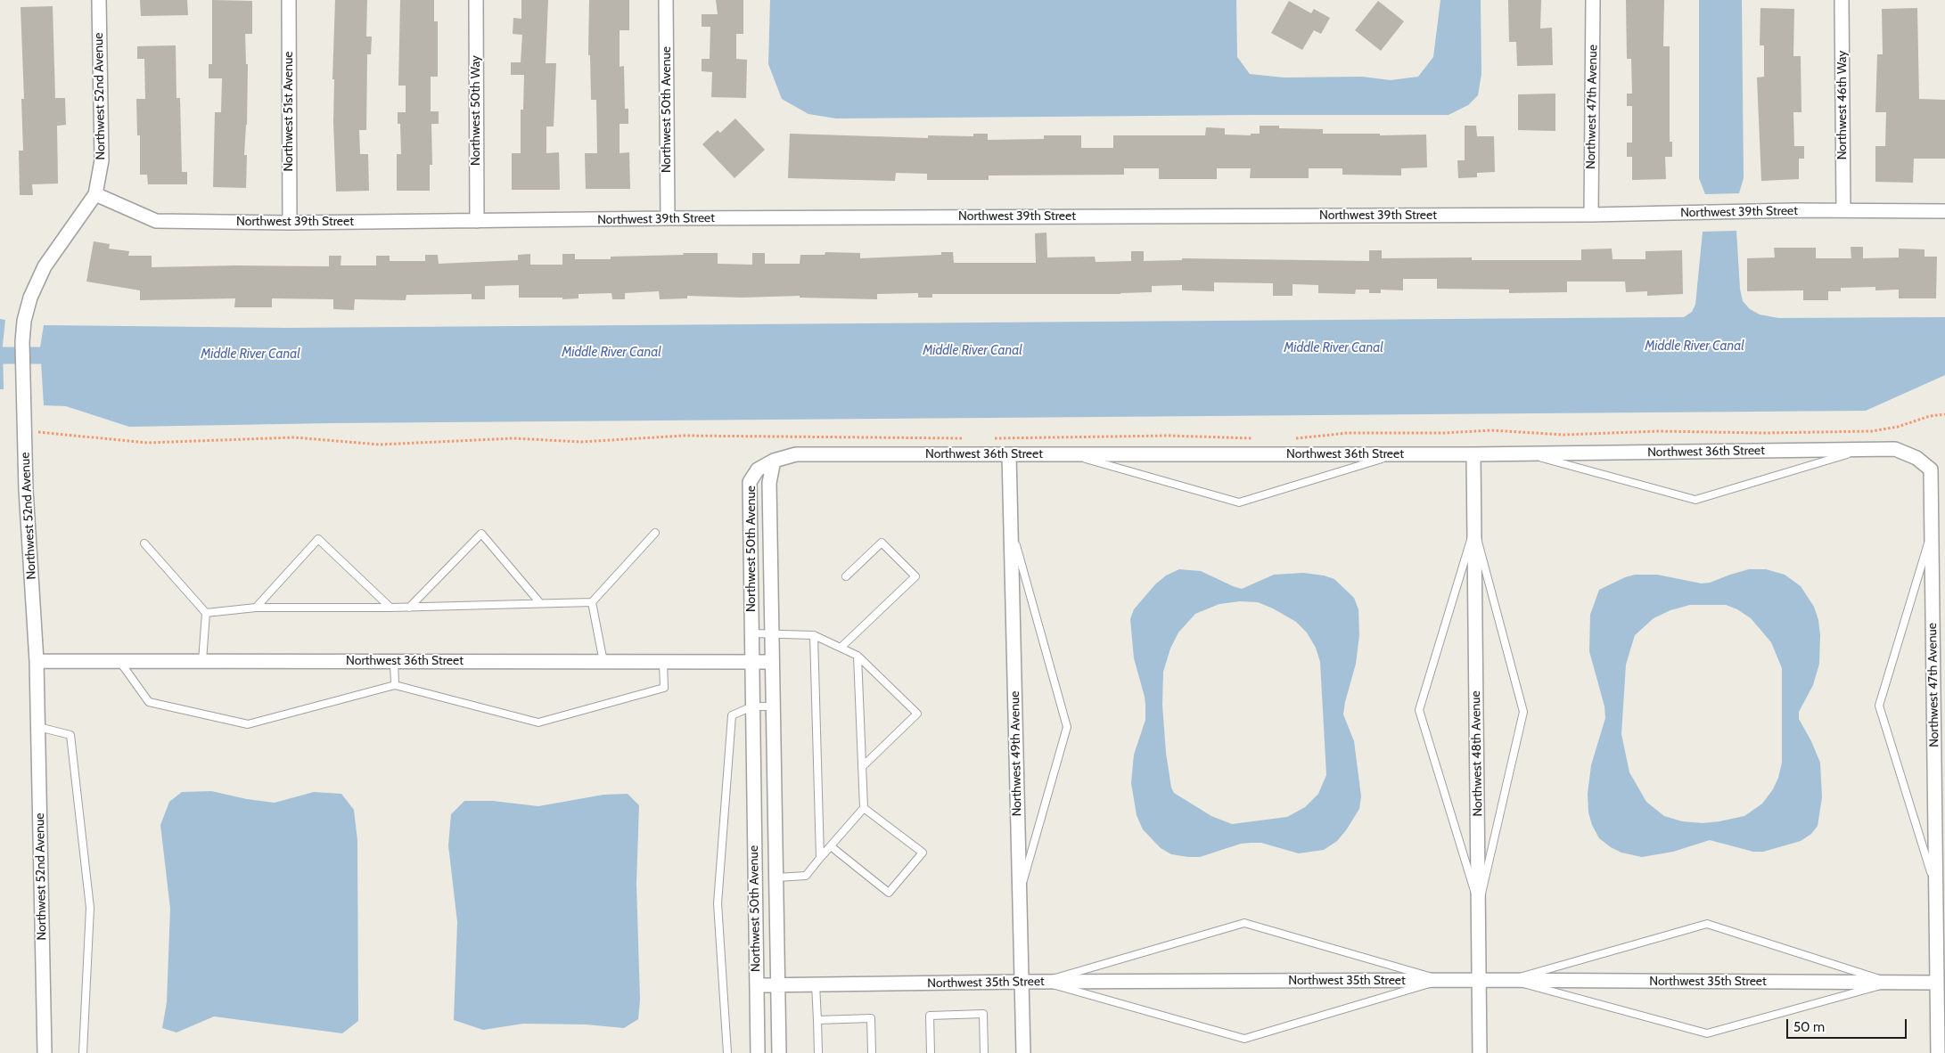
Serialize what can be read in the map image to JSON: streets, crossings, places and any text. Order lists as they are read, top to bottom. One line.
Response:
{"streets":{"street":["Northwest 52nd Avenue","Northwest 46th Way","Northwest 47th Avenue","Northwest 50th Avenue","Northwest 50th Way","Northwest 51st Avenue","Northwest 39th Street","Northwest 36th Street","Northwest 49th Avenue","Northwest 48th Avenue","Northwest 35th Street"]},"crossings":[["Northwest 52nd Avenue","Northwest 39th Street"],["Northwest 52nd Avenue","Northwest 36th Street"],["Northwest 46th Way","Northwest 39th Street"],["Northwest 47th Avenue","Northwest 39th Street"],["Northwest 47th Avenue","Northwest 36th Street"],["Northwest 47th Avenue","Northwest 35th Street"],["Northwest 50th Avenue","Northwest 39th Street"],["Northwest 50th Avenue","Northwest 36th Street"],["Northwest 50th Avenue","Northwest 35th Street"],["Northwest 50th Way","Northwest 39th Street"],["Northwest 51st Avenue","Northwest 39th Street"],["Northwest 36th Street","Northwest 49th Avenue"],["Northwest 36th Street","Northwest 48th Avenue"],["Northwest 49th Avenue","Northwest 35th Street"],["Northwest 48th Avenue","Northwest 35th Street"]],"water":["Middle River Canal"],"scale_bar":"50 m"}
